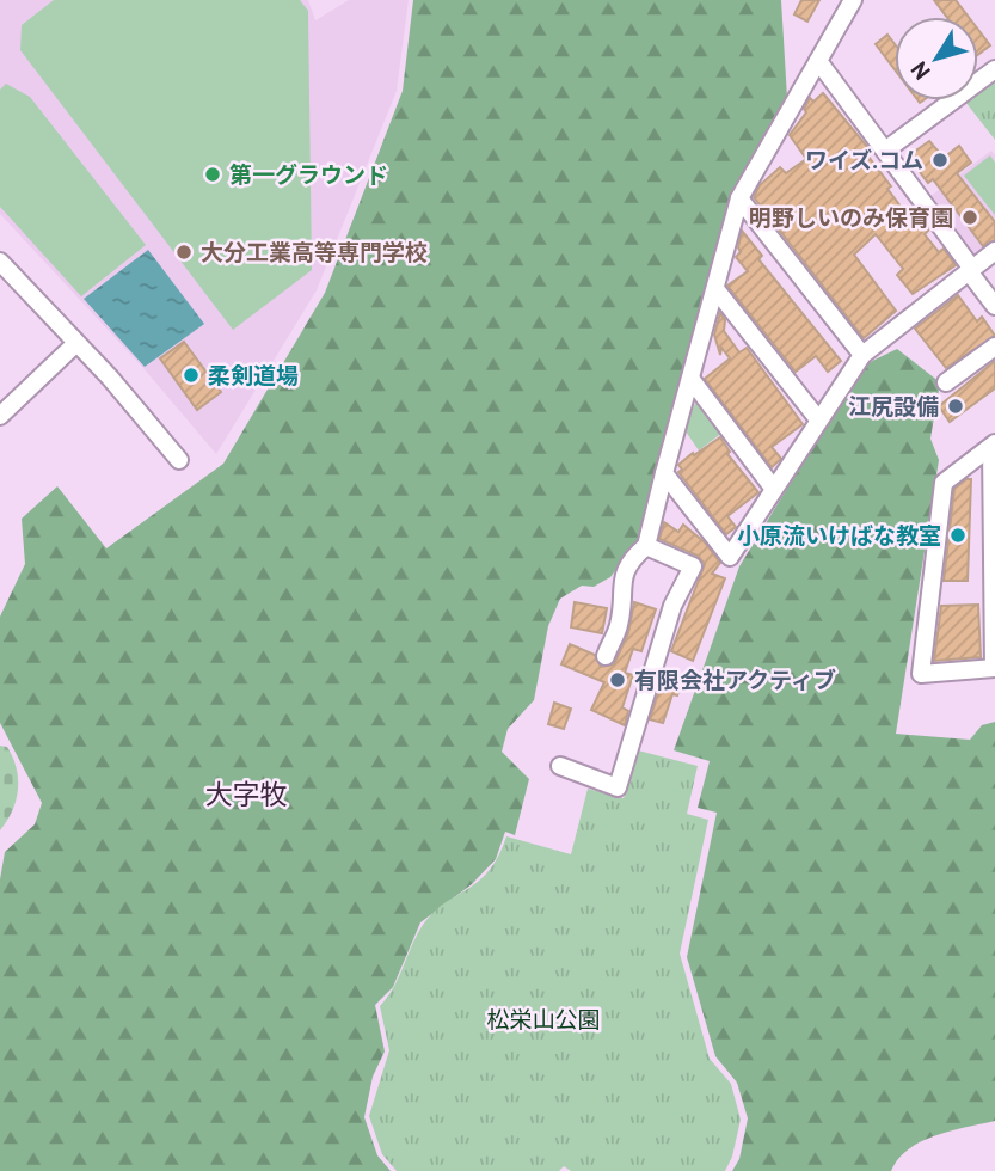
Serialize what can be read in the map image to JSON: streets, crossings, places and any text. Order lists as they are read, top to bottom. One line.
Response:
{"districts":["大字牧"],"parks":["松栄山公園"],"places":["ワイズ.コム","第一グラウンド","明野しいのみ保育園","大分工業高等専門学校","柔剣道場","江尻設備","小原流いけばな教室","有限会社アクティブ"],"north":"bottom left"}
